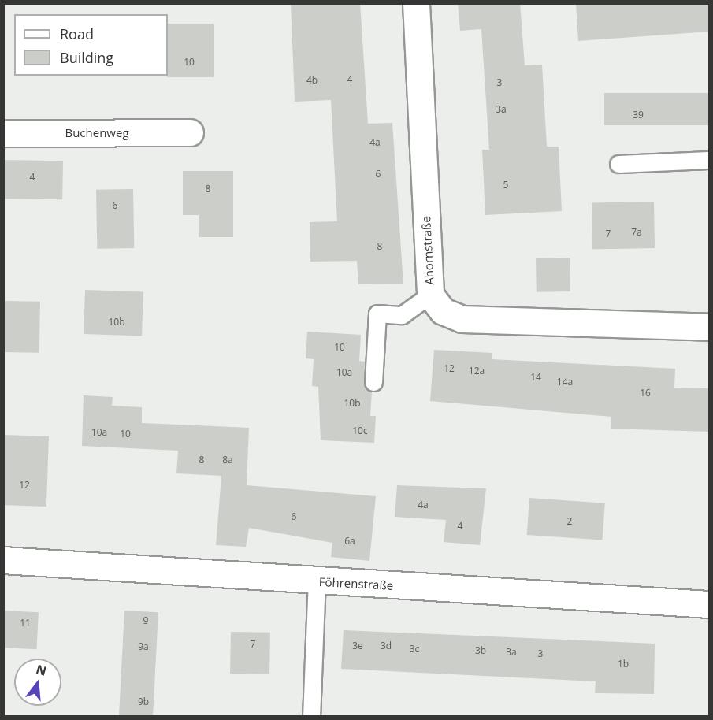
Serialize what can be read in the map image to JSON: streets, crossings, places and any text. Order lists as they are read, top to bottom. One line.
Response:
{"streets":{"street":["Buchenweg","Ahornstraße","Föhrenstraße"]},"house_numbers":["10","4","4b","3","3a","39","4a","6","4","5","8","6","7a","7","8","10b","10","12","12a","10a","14","14a","16","10b","10c","10a","10","8","8a","12","4a","6","2","4","6a","9","11","7","3e","3d","9a","3c","3b","3a","3","1b","9b"],"legend":["Road","Building"],"north":"top"}
